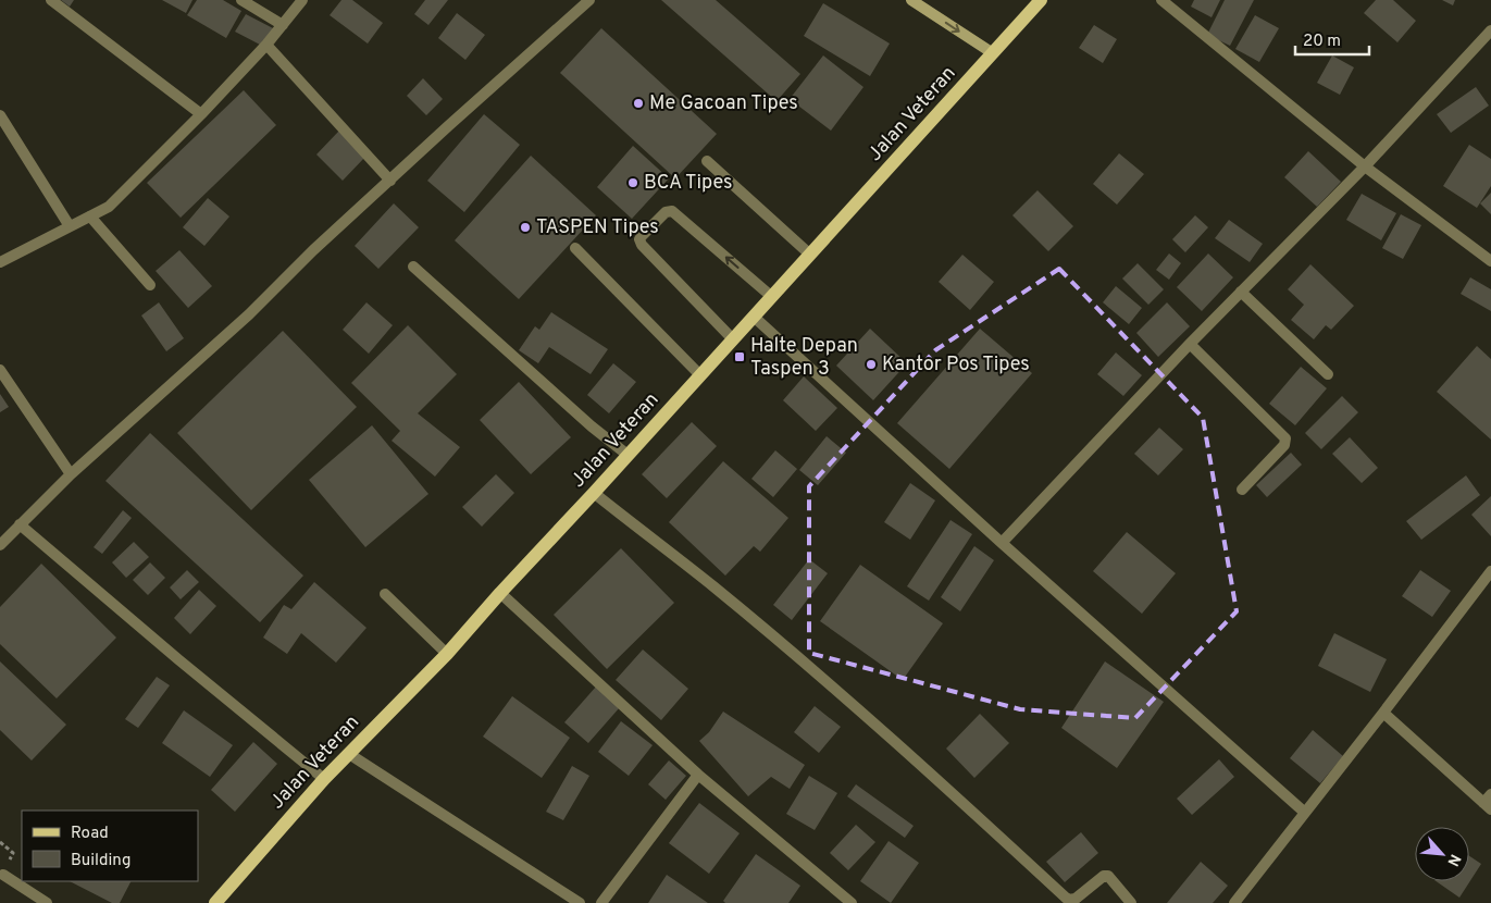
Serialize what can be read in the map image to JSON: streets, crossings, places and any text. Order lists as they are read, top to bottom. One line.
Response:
{"streets":{"main road":["Jalan Veteran"]},"places":{"other":["Me Gacoan Tipes","BCA Tipes","TASPEN Tipes","Kantor Pos Tipes"],"transit":["Halte Depan Taspen 3"]},"legend":["Road","Building"],"scale_bar":"20 m","north":"bottom right"}
